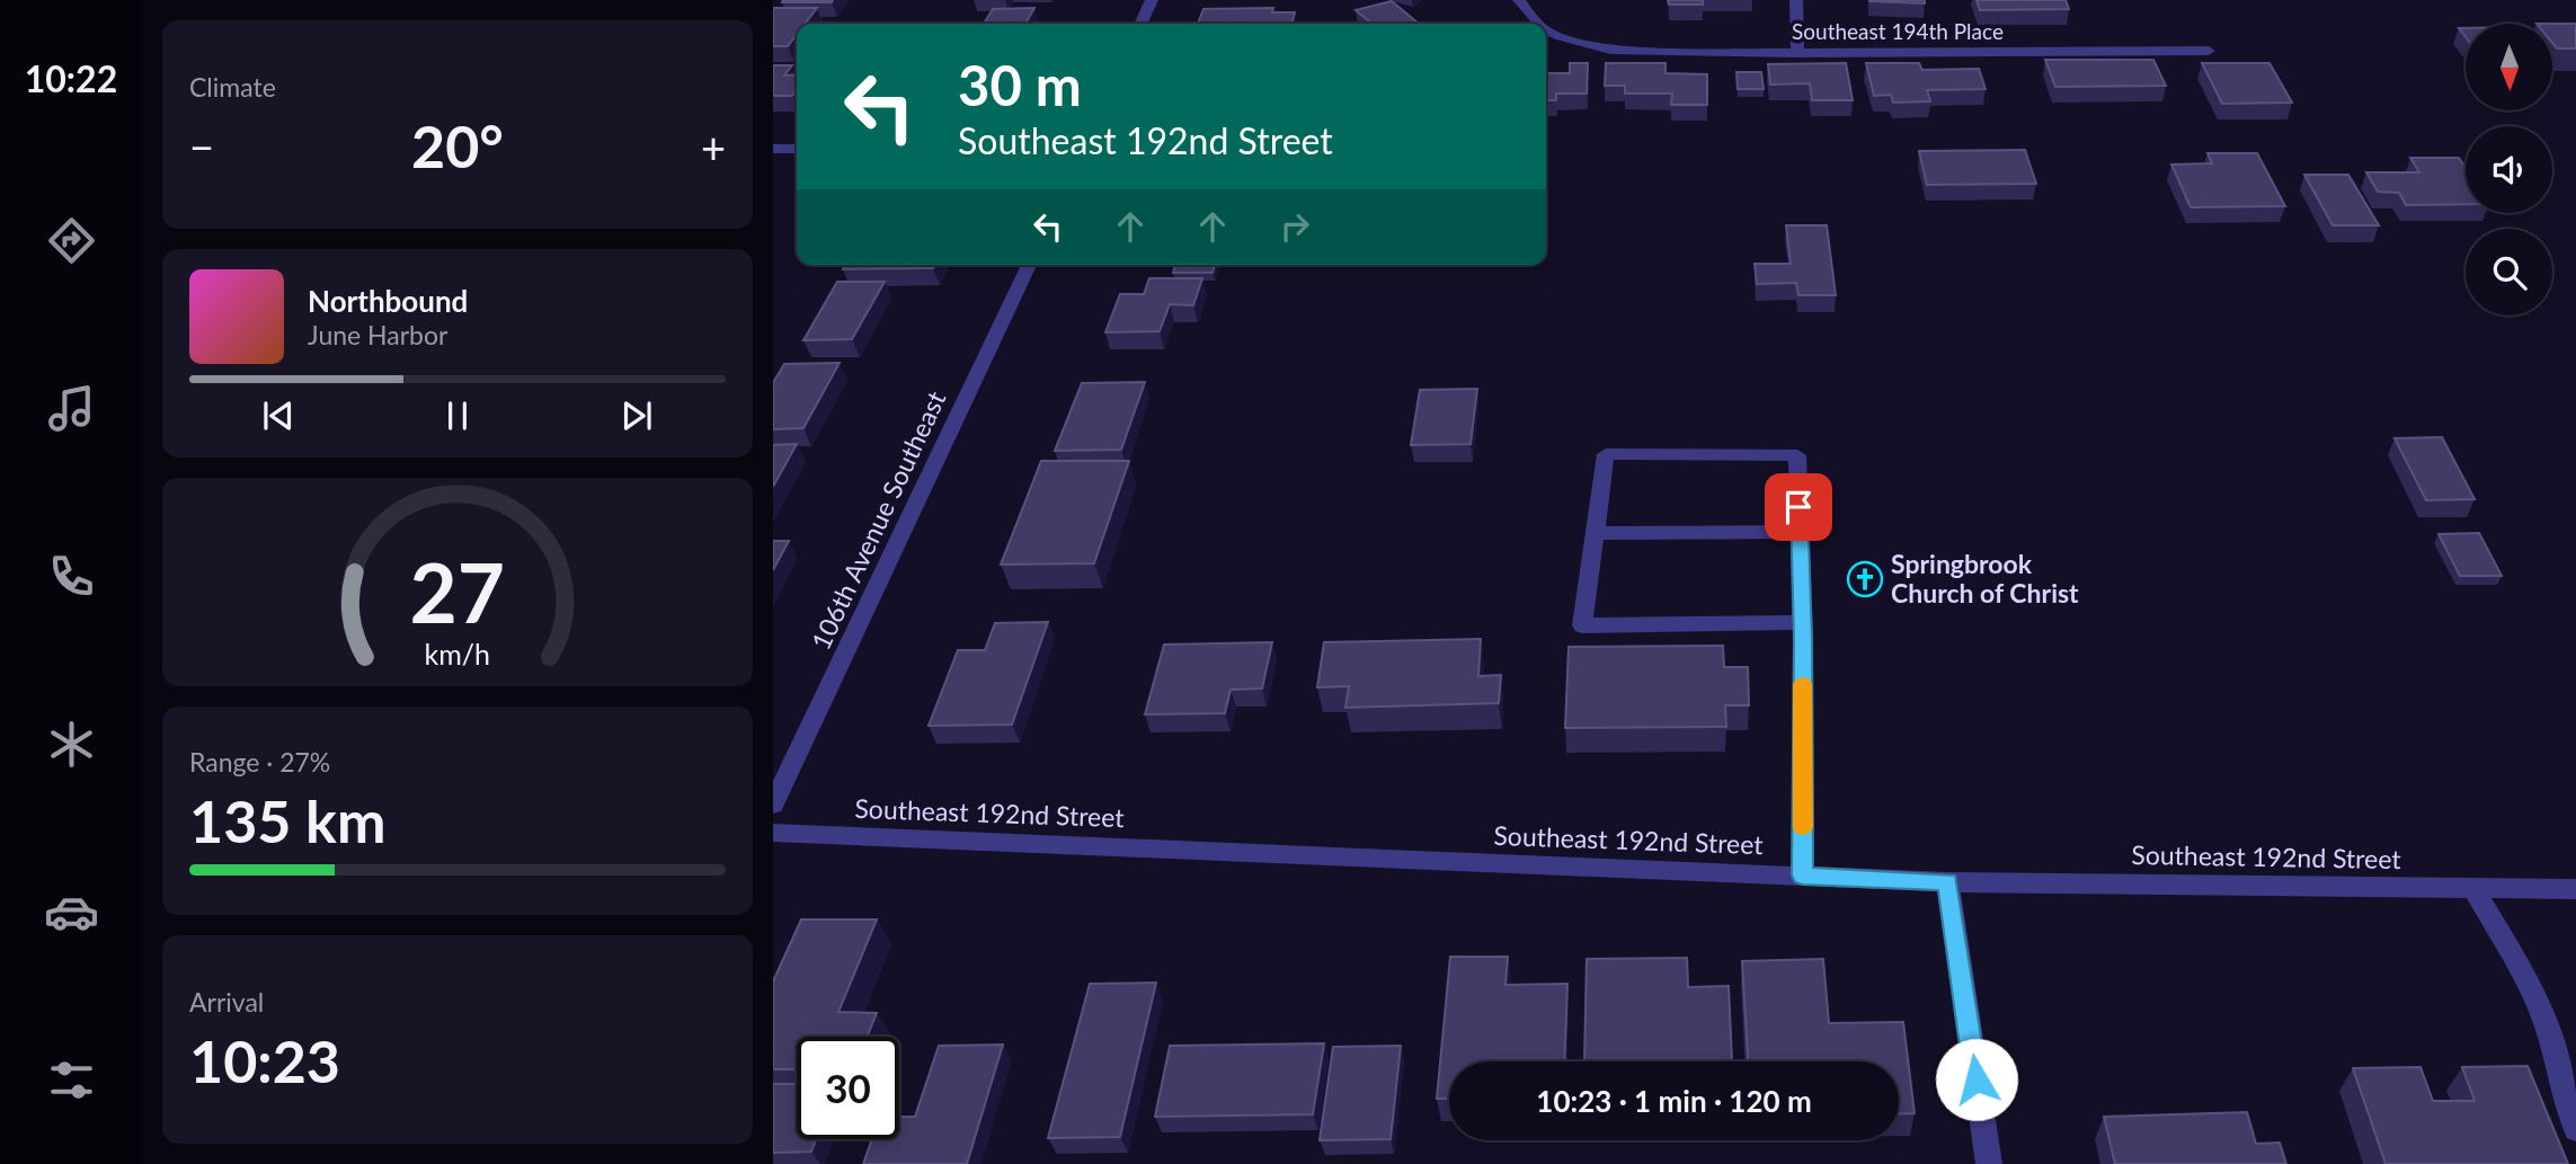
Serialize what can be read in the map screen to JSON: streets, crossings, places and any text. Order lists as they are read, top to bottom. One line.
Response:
{"streets":{"street":["Southeast 194th Place","106th Avenue Southeast","Southeast 192nd Street"]},"places":{"church":["Springbrook Church of Christ"]},"north":"bottom","page":{"tabs":"10:22","tile":["Climate",["Range · 27%","135 km"],["Arrival","10:23"]],"turn":["30 m","Southeast 192nd Street"],"heat":["−","20°","+"],"song":["Northbound","June Harbor"],"limit":"30","trip":"10:23 · 1 min · 120 m","gauge":["27","km/h"]}}
